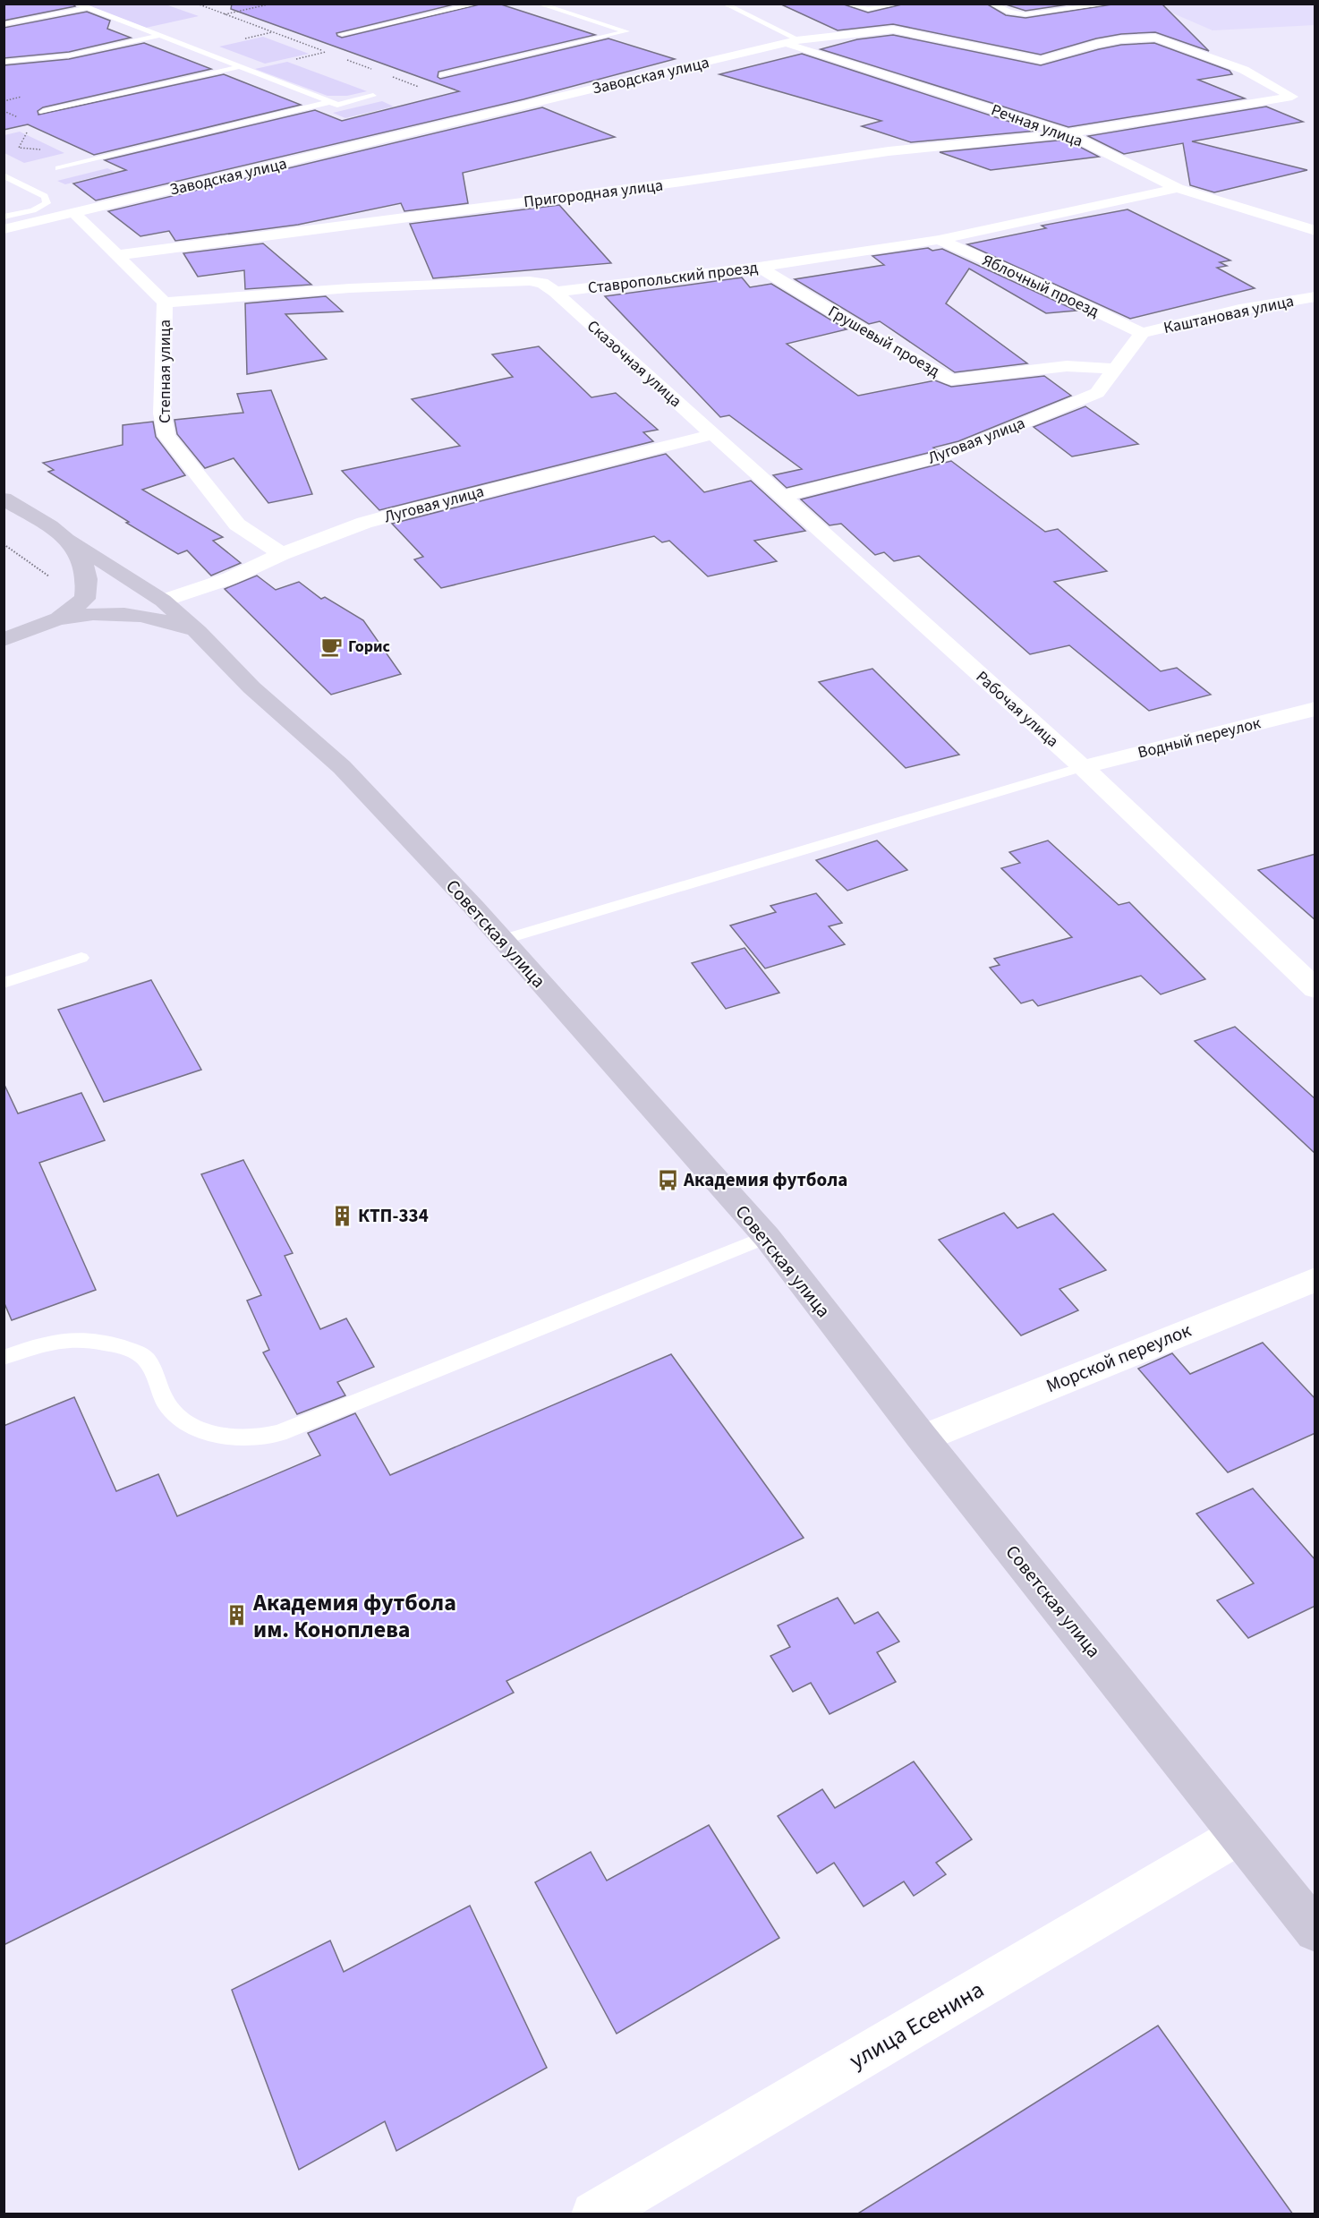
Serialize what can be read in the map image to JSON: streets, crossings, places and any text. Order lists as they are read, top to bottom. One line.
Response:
{"streets":{"main road":["Советская улица"],"street":["Заводская улица","Речная улица","Пригородная улица","Ставропольский проезд","Яблочный проезд","Каштановая улица","Грушевый проезд","Сказочная улица","Степная улица","Луговая улица","Рабочая улица","Водный переулок","Морской переулок","улица Есенина"]},"crossings":[["Заводская улица","Речная улица"],["Заводская улица","Пригородная улица"],["Заводская улица","Степная улица"],["Речная улица","Пригородная улица"],["Речная улица","Ставропольский проезд"],["Пригородная улица","Степная улица"],["Ставропольский проезд","Яблочный проезд"],["Ставропольский проезд","Грушевый проезд"],["Ставропольский проезд","Сказочная улица"],["Яблочный проезд","Каштановая улица"],["Яблочный проезд","Луговая улица"],["Каштановая улица","Луговая улица"],["Грушевый проезд","Луговая улица"],["Сказочная улица","Луговая улица"],["Сказочная улица","Рабочая улица"],["Степная улица","Луговая улица"],["Луговая улица","Рабочая улица"],["Луговая улица","Советская улица"],["Рабочая улица","Водный переулок"],["Советская улица","Морской переулок"],["Советская улица","улица Есенина"]],"places":{"cafe":["Горис"],"bus stop":["Академия футбола"],"building":["КТП-334","Академия футбола им. Коноплева"]}}
